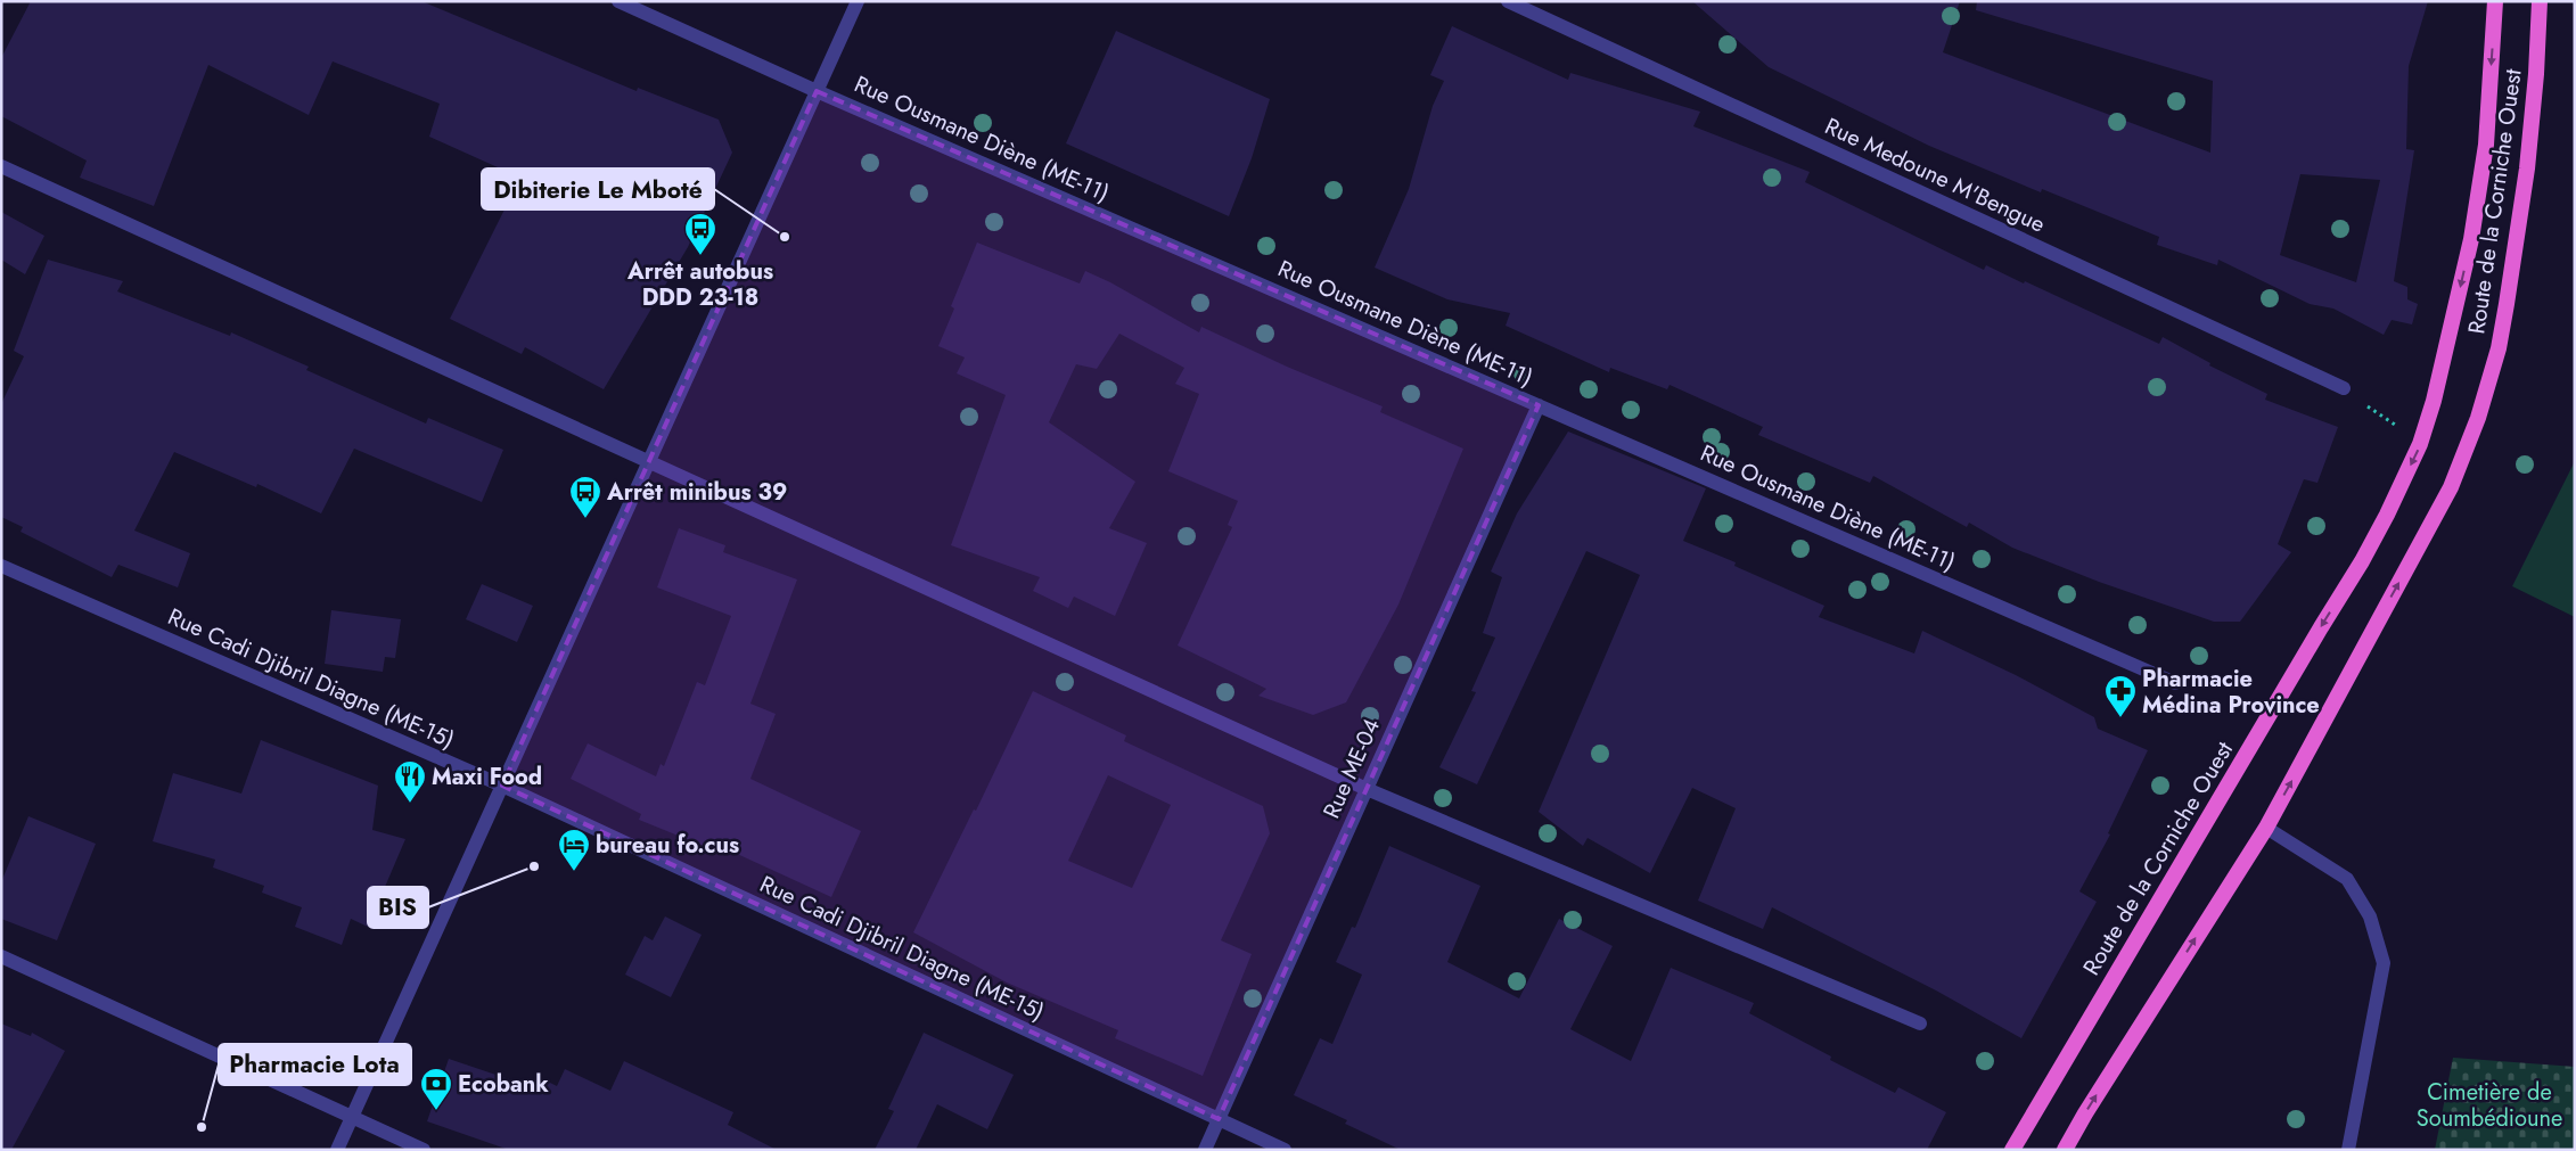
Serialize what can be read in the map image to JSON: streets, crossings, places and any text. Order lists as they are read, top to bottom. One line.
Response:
{"streets":{"highway":["Route de la Corniche Ouest"],"street":["Rue Ousmane Diène (ME-11)","Rue Medoune M'Bengue","Rue Cadi Djibril Diagne (ME-15)","Rue ME-04"]},"crossings":[["Rue Ousmane Diène (ME-11)","Rue ME-04"],["Rue Cadi Djibril Diagne (ME-15)","Rue ME-04"]],"parks":["Cimetière de Soumbédioune"],"places":{"other":["Dibiterie Le Mboté","BIS","Pharmacie Lota"],"bus stop":["Arrêt autobus DDD 23-18","Arrêt minibus 39"],"pharmacy":["Pharmacie Médina Province"],"restaurant":["Maxi Food"],"hotel":["bureau fo.cus"],"bank":["Ecobank"]}}
